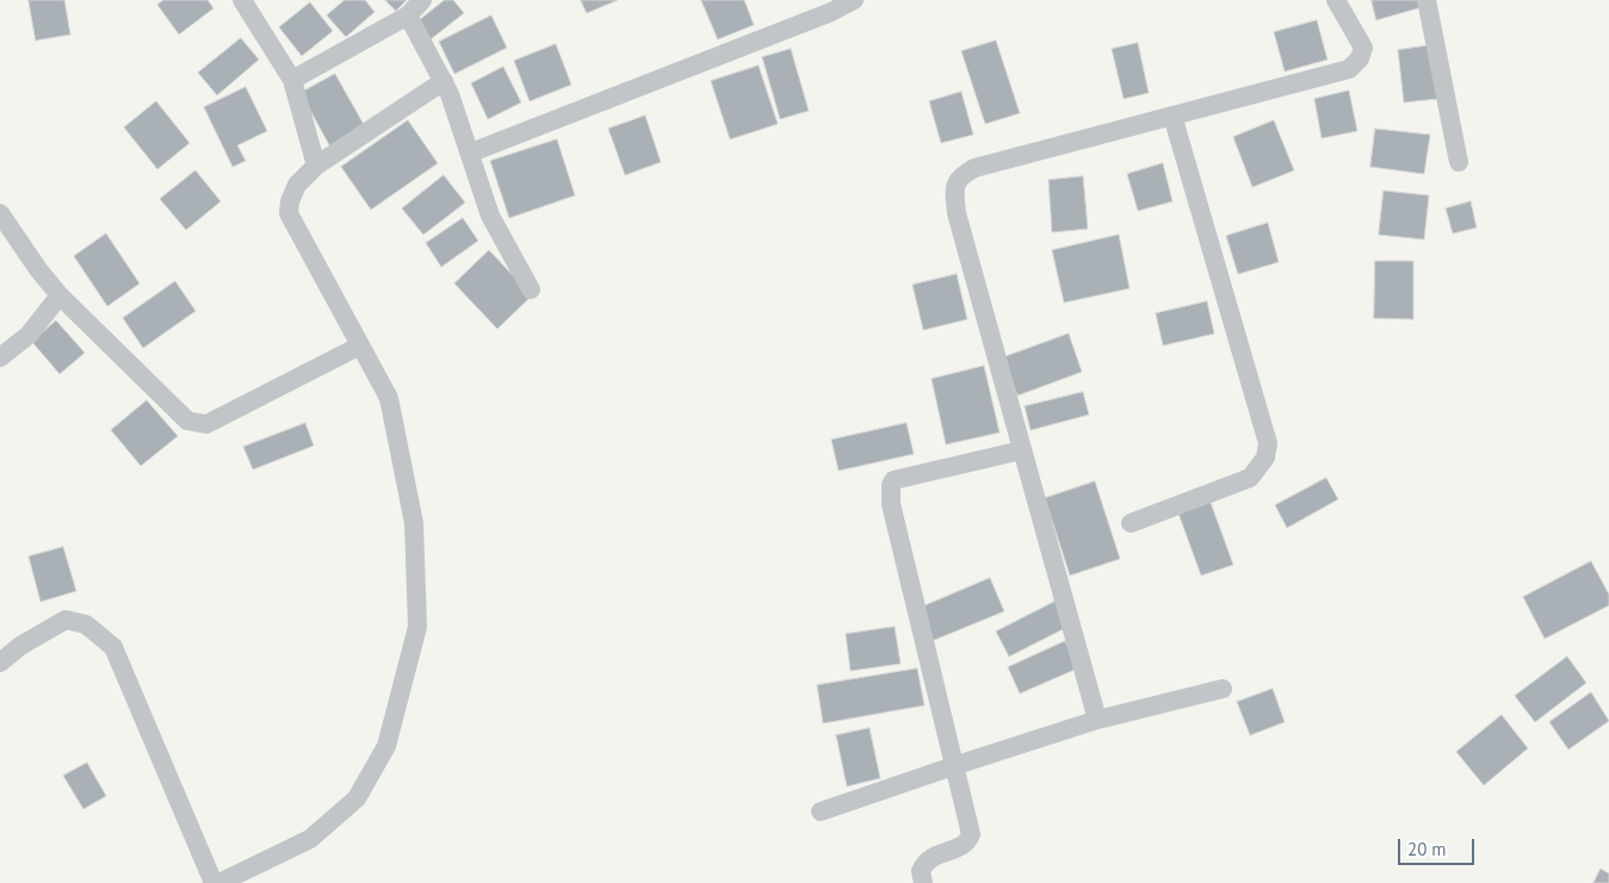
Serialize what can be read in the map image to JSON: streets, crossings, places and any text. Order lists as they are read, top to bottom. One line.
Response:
{"scale_bar":"20 m"}
